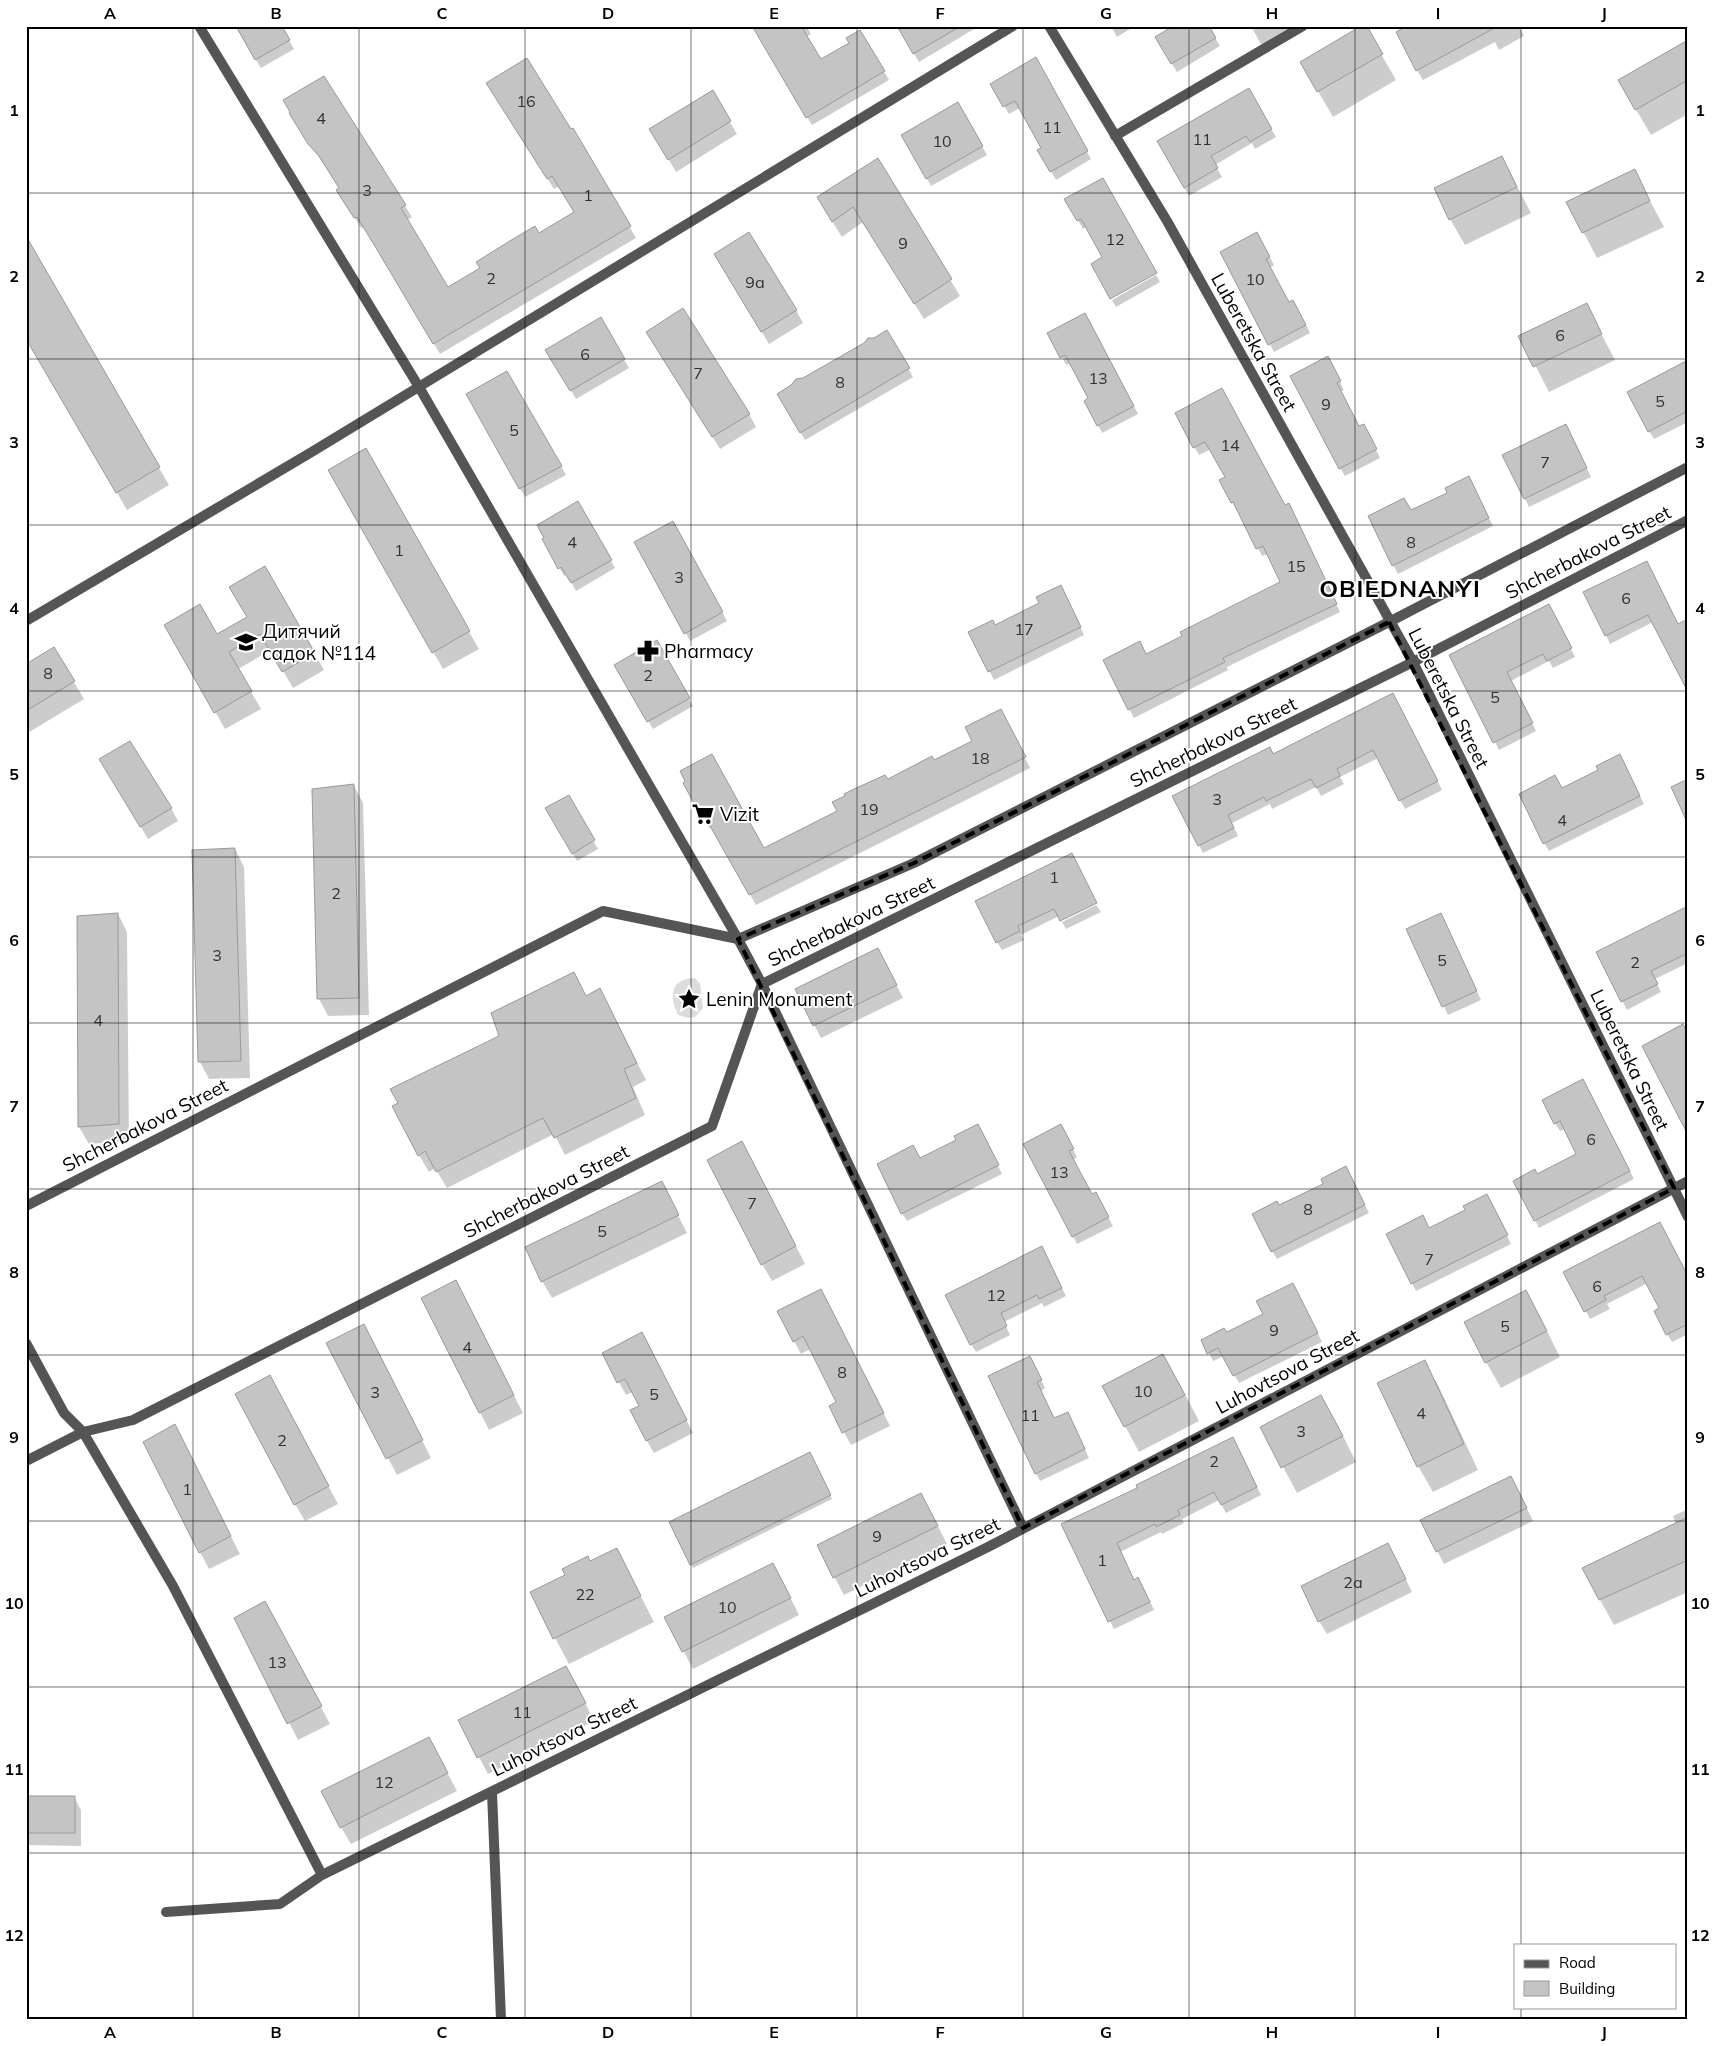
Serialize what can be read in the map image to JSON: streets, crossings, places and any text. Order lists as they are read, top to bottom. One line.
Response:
{"streets":{"street":["Luberetska Street","Shcherbakova Street","Luhovtsova Street"]},"crossings":[["Luberetska Street","Shcherbakova Street"],["Luberetska Street","Luhovtsova Street"]],"districts":["OBIEDNANYI"],"places":{"school or university":["Дитячий садок №114"],"pharmacy":["Pharmacy"],"supermarket":["Vizit"],"place":["Lenin Monument"]},"house_numbers":["16","4","11","11","10","3","1","12","9","2","10","9а","6","6","7","13","8","5","9","5","14","7","4","8","1","15","3","6","17","8","2","5","18","3","19","4","1","2","3","5","2","4","6","13","7","8","5","7","6","12","5","9","4","8","10","3","5","4","11","3","2","2","1","9","1","2а","22","10","13","11","12"],"legend":["Road","Building"],"grid":{"columns":["A","B","C","D","E","F","G","H","I","J"],"rows":["1","2","3","4","5","6","7","8","9","10","11","12"]}}
